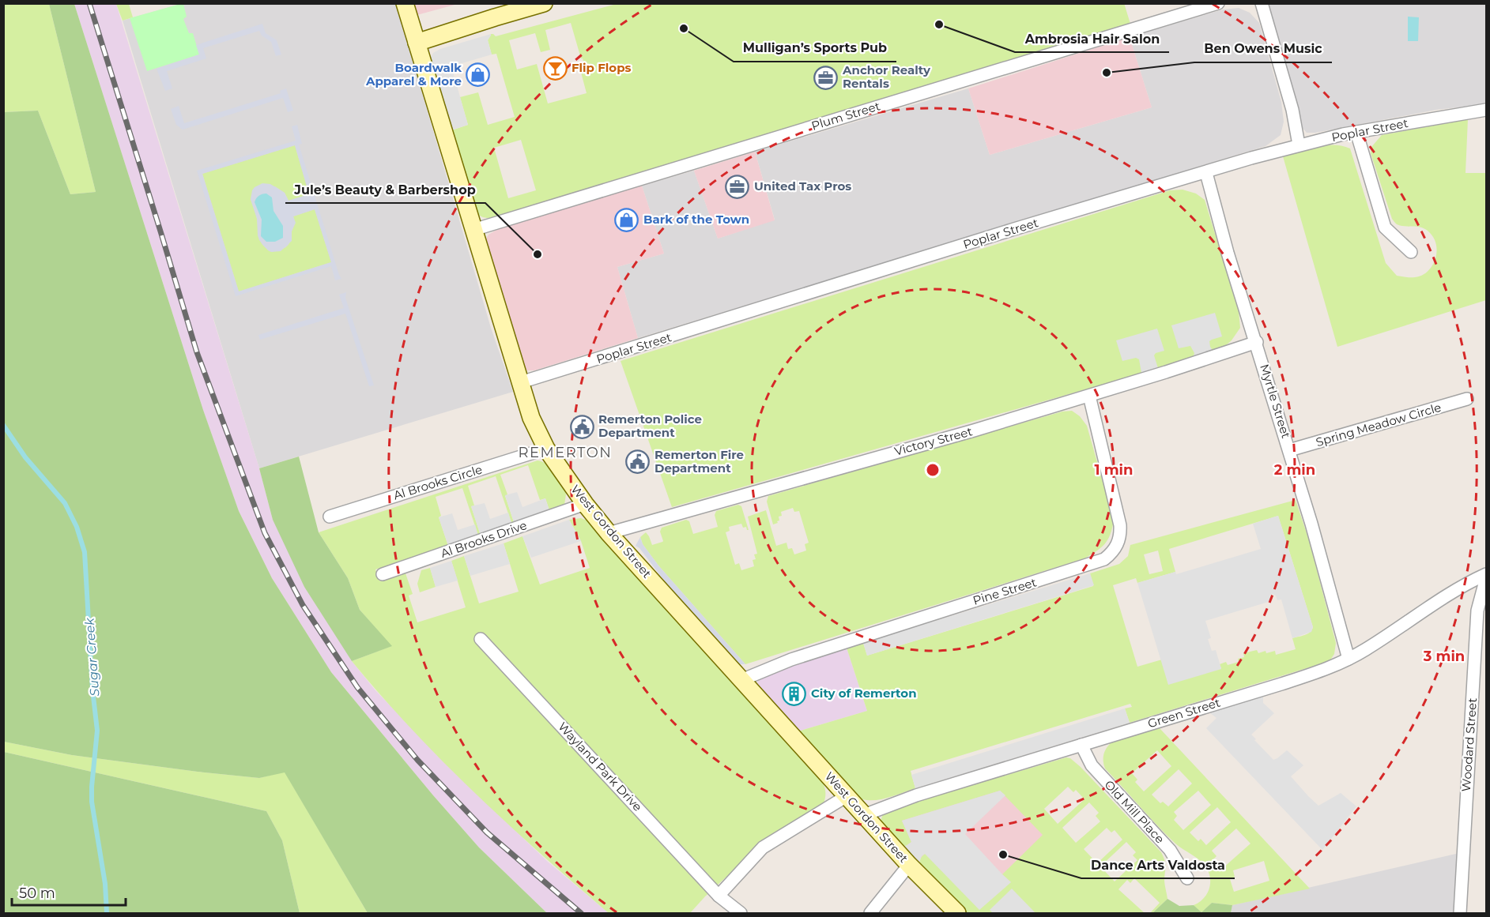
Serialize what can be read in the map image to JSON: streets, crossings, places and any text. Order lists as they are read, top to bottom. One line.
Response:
{"streets":{"street":["Plum Street","Poplar Street","Myrtle Street","Spring Meadow Circle","Victory Street","Al Brooks Circle","West Gordon Street","Al Brooks Drive","Pine Street","Green Street","Woodard Street","Wayland Park Drive","Old Mill Place"]},"crossings":[["Plum Street","West Gordon Street"],["Poplar Street","Myrtle Street"],["Poplar Street","West Gordon Street"],["Myrtle Street","Spring Meadow Circle"],["Myrtle Street","Victory Street"],["Myrtle Street","Green Street"],["Victory Street","West Gordon Street"],["Victory Street","Pine Street"],["Al Brooks Circle","West Gordon Street"],["West Gordon Street","Al Brooks Drive"],["West Gordon Street","Pine Street"],["West Gordon Street","Green Street"],["Green Street","Old Mill Place"]],"districts":["REMERTON"],"water":["Sugar Creek"],"places":{"other":["Ambrosia Hair Salon","Mulligan’s Sports Pub","Ben Owens Music","Jule’s Beauty & Barbershop","Dance Arts Valdosta"],"bar":["Flip Flops"],"shop":["Boardwalk Apparel & More","Bark of the Town"],"office":["Anchor Realty Rentals","United Tax Pros"],"public building":["Remerton Police Department","Remerton Fire Department"],"building":["City of Remerton"]},"scale_bar":"50 m","rings":["1 min","2 min","3 min"]}
